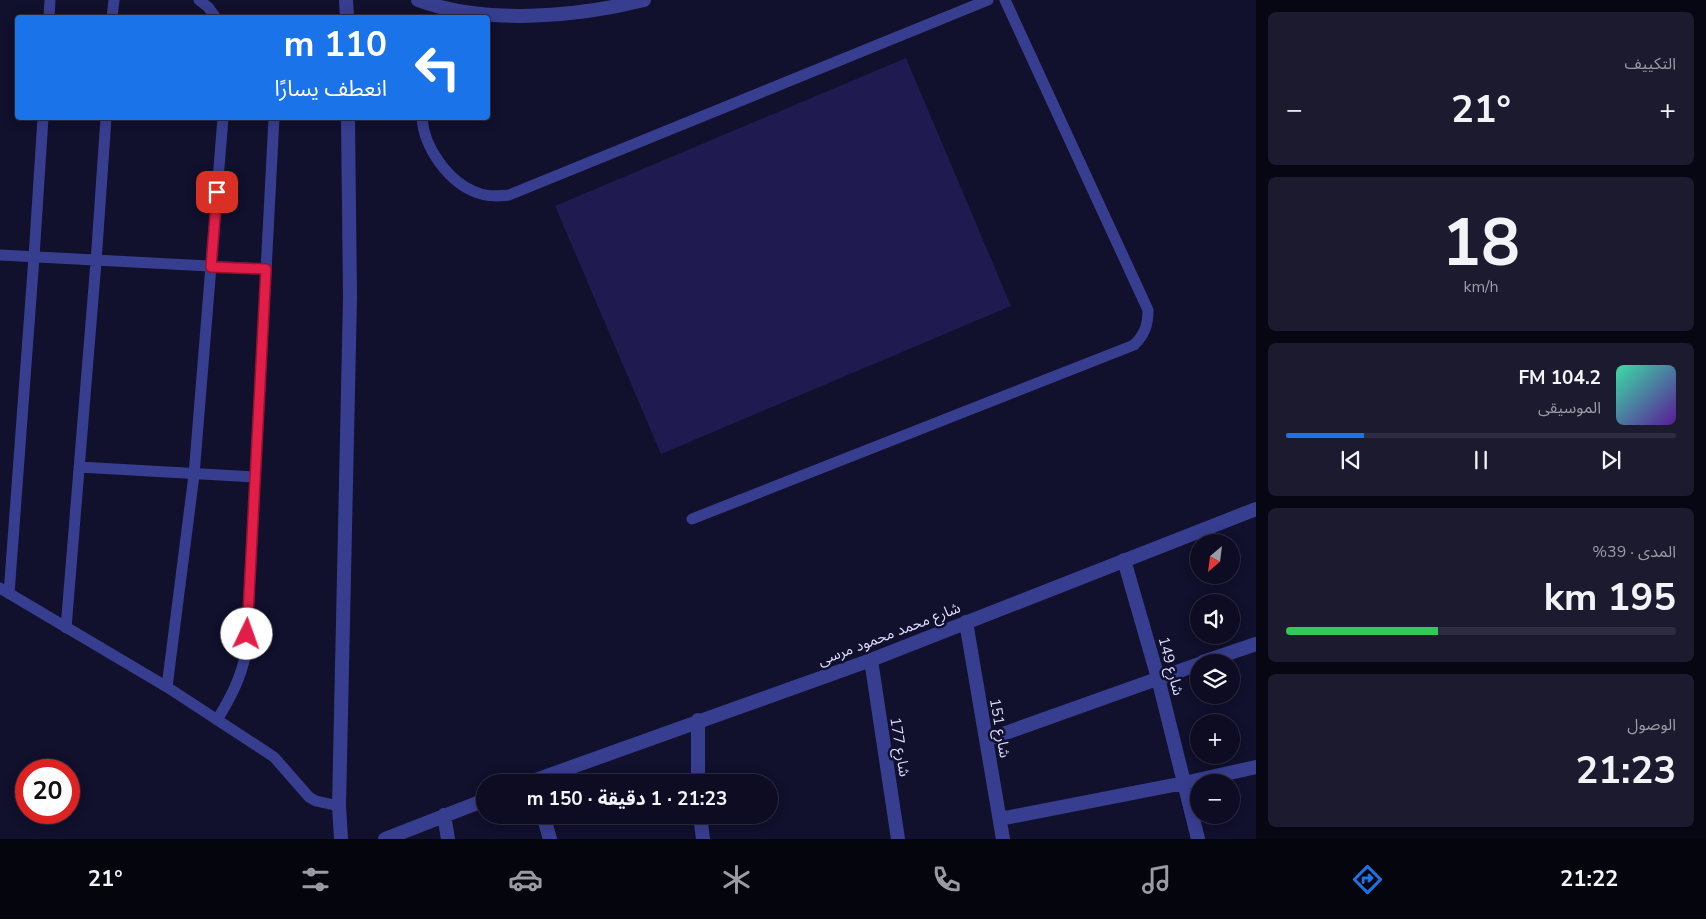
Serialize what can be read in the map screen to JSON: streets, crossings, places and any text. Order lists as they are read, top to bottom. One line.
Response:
{"streets":{"street":["شارع محمد محمود مرسى","شارع 149","شارع 151","شارع 177"]},"crossings":[["شارع محمد محمود مرسى","شارع 149"],["شارع محمد محمود مرسى","شارع 151"],["شارع محمد محمود مرسى","شارع 177"]],"north":"bottom left","page":{"tile":["التكييف",["18","km/h"],["المدى · 39%","195 km"],["الوصول","21:23"]],"turn":["110 m","انعطف يسارًا"],"heat":["−","21°","+"],"song":["104.2 FM","الموسيقى"],"map_buttons":["+","−"],"limit":"20","trip":"21:23 · 1 دقيقة · 150 m","tabs":["21:22","21°"]}}
